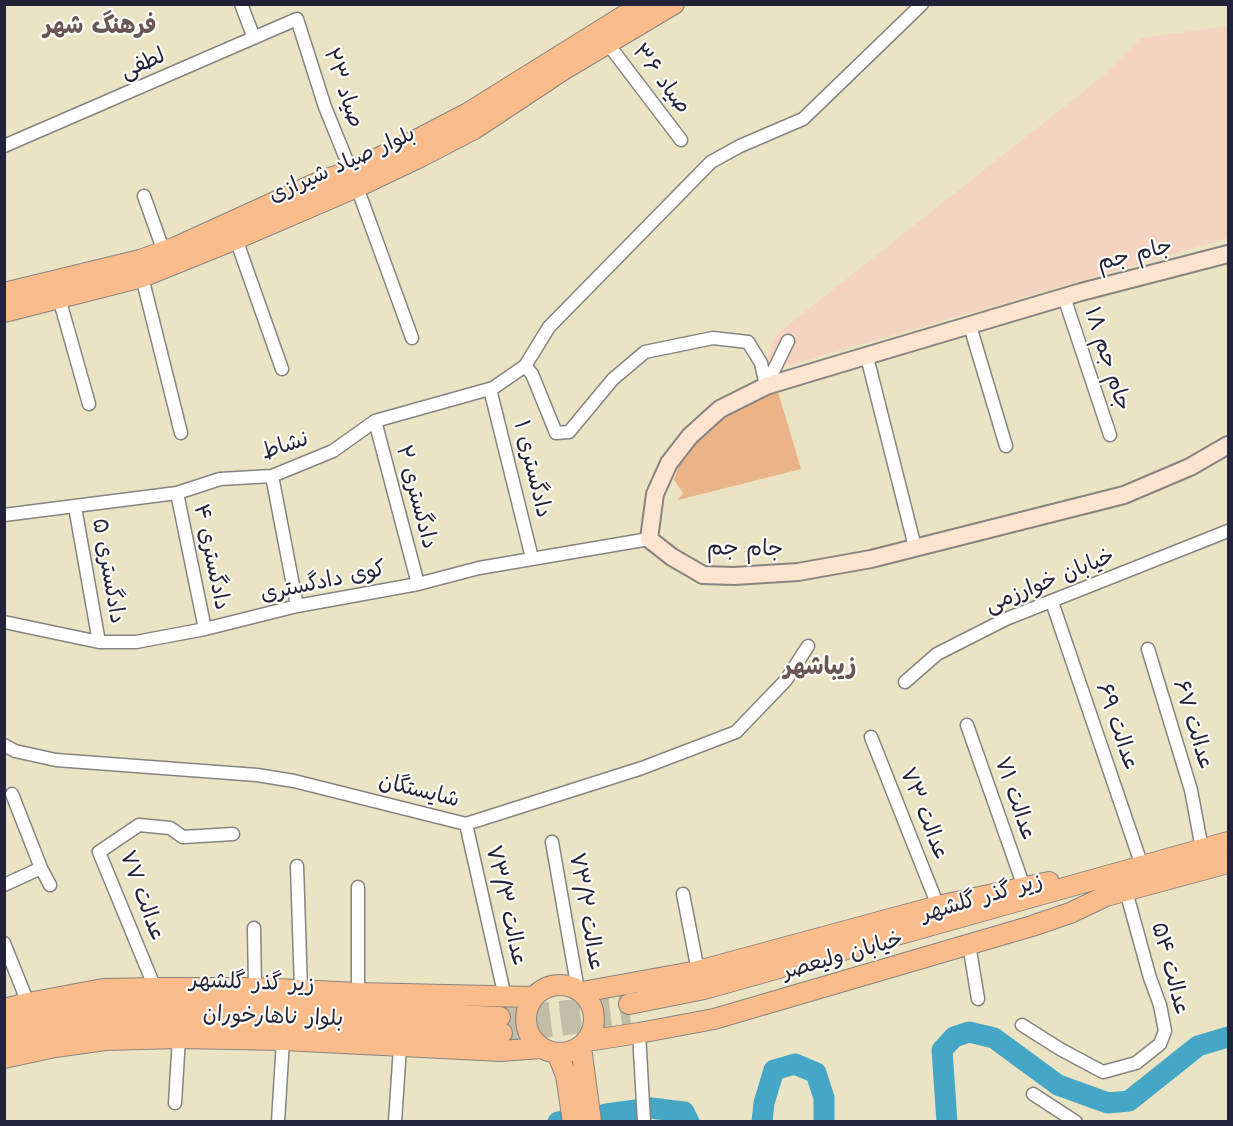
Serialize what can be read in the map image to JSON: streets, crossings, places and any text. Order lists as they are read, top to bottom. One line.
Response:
{"streets":{"main road":["بلوار صیاد شیرازی","زیر گذر گلشهر","خیابان ولیعصر","بلوار ناهارخوران"],"street":["لطفی","صیاد ۳۶","صیاد ۲۳","جام جم","۱۸ جام جم","نشاط","دادگستری ۱","دادگستری ۲","دادگستری ۴","دادگستری ۵","خیابان خوارزمی","کوی دادگستری","عدالت ۶۷","عدالت ۶۹","شایستگان","عدالت ۷۱","عدالت ۷۳","عدالت ۷۷","۷۳/۳ عدالت","عدالت ۷۳/۲","عدالت ۵۴"]},"crossings":[["لطفی","صیاد ۲۳"],["صیاد ۳۶","بلوار صیاد شیرازی"],["صیاد ۲۳","بلوار صیاد شیرازی"],["جام جم","۱۸ جام جم"],["جام جم","کوی دادگستری"],["نشاط","دادگستری ۱"],["نشاط","دادگستری ۲"],["نشاط","دادگستری ۴"],["نشاط","دادگستری ۵"],["دادگستری ۱","کوی دادگستری"],["دادگستری ۲","کوی دادگستری"],["دادگستری ۴","کوی دادگستری"],["دادگستری ۵","کوی دادگستری"],["خیابان خوارزمی","عدالت ۶۹"],["شایستگان","۷۳/۳ عدالت"],["عدالت ۷۱","خیابان ولیعصر"],["عدالت ۷۳","خیابان ولیعصر"],["عدالت ۷۷","بلوار ناهارخوران"],["زیر گذر گلشهر","خیابان ولیعصر"],["زیر گذر گلشهر","بلوار ناهارخوران"],["۷۳/۳ عدالت","بلوار ناهارخوران"],["عدالت ۷۳/۲","خیابان ولیعصر"],["عدالت ۷۳/۲","بلوار ناهارخوران"],["خیابان ولیعصر","بلوار ناهارخوران"]],"districts":["فرهنگ شهر","زیباشهر"]}
